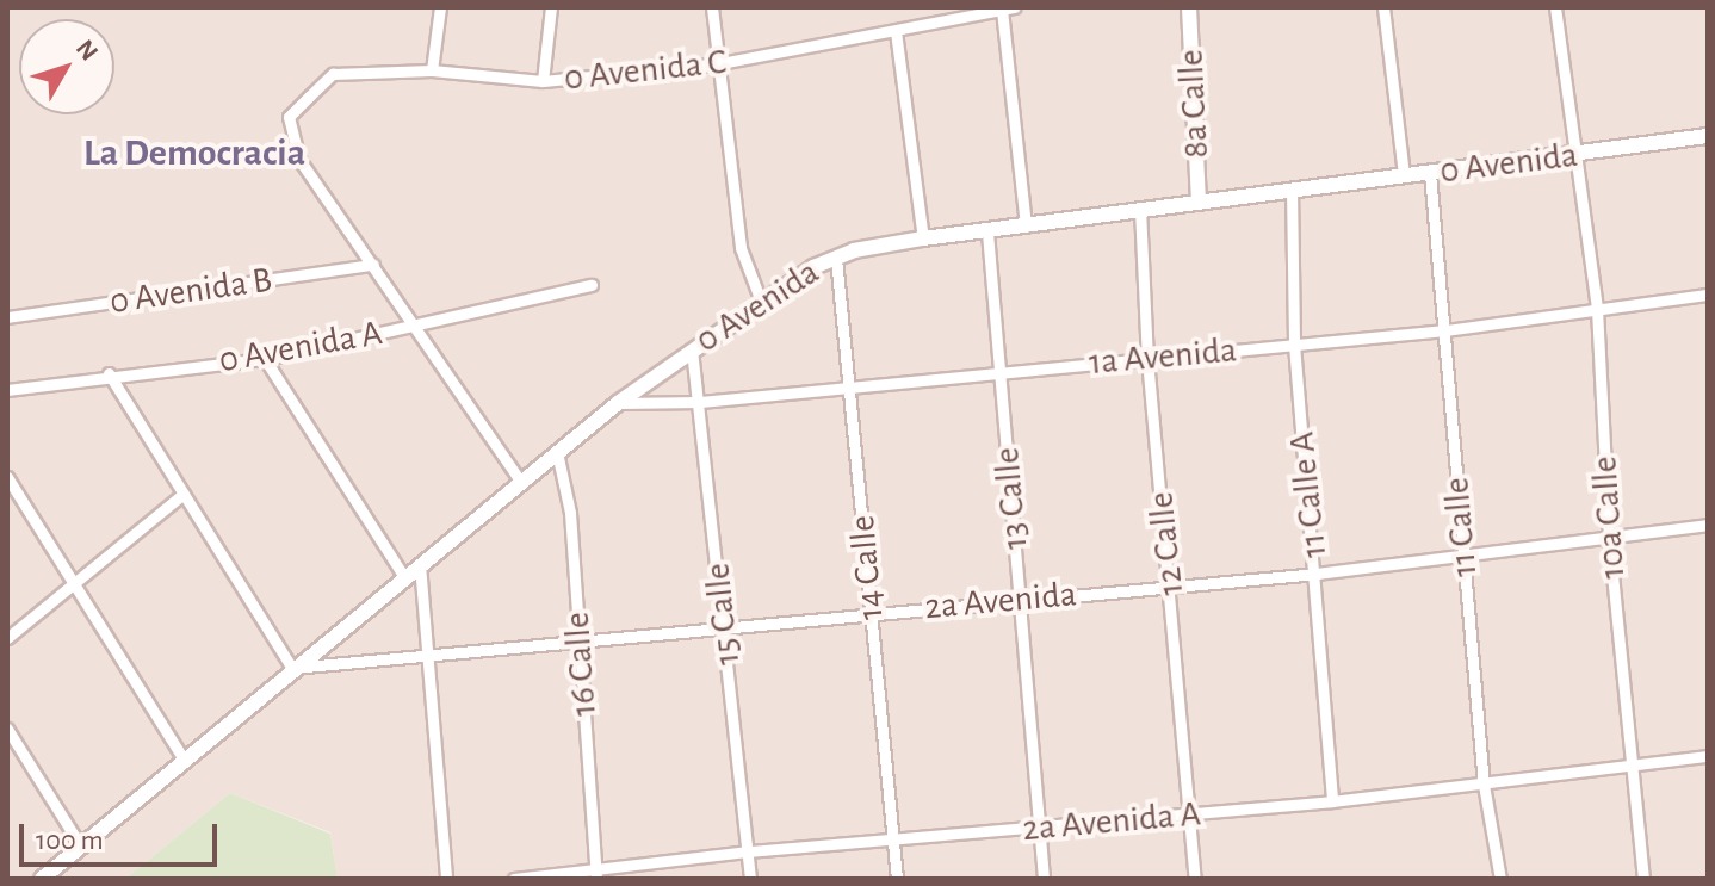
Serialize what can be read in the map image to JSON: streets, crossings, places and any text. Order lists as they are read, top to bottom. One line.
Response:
{"streets":{"street":["0 Avenida C","8a Calle","0 Avenida","0 Avenida B","0 Avenida A","1a Avenida","11 Calle A","13 Calle","10a Calle","11 Calle","12 Calle","14 Calle","2a Avenida","15 Calle","16 Calle","2a Avenida A"]},"crossings":[["0 Avenida C","0 Avenida B"],["8a Calle","0 Avenida"],["0 Avenida","1a Avenida"],["0 Avenida","11 Calle A"],["0 Avenida","13 Calle"],["0 Avenida","10a Calle"],["0 Avenida","11 Calle"],["0 Avenida","12 Calle"],["0 Avenida","14 Calle"],["0 Avenida","2a Avenida"],["0 Avenida","15 Calle"],["0 Avenida","16 Calle"],["1a Avenida","11 Calle A"],["1a Avenida","13 Calle"],["1a Avenida","10a Calle"],["1a Avenida","11 Calle"],["1a Avenida","12 Calle"],["1a Avenida","14 Calle"],["1a Avenida","15 Calle"],["11 Calle A","2a Avenida"],["11 Calle A","2a Avenida A"],["13 Calle","2a Avenida"],["13 Calle","2a Avenida A"],["10a Calle","2a Avenida"],["10a Calle","2a Avenida A"],["11 Calle","2a Avenida"],["11 Calle","2a Avenida A"],["12 Calle","2a Avenida"],["12 Calle","2a Avenida A"],["14 Calle","2a Avenida"],["14 Calle","2a Avenida A"],["2a Avenida","15 Calle"],["2a Avenida","16 Calle"],["15 Calle","2a Avenida A"],["16 Calle","2a Avenida A"]],"districts":["La Democracia"],"scale_bar":"100 m","north":"top right"}
